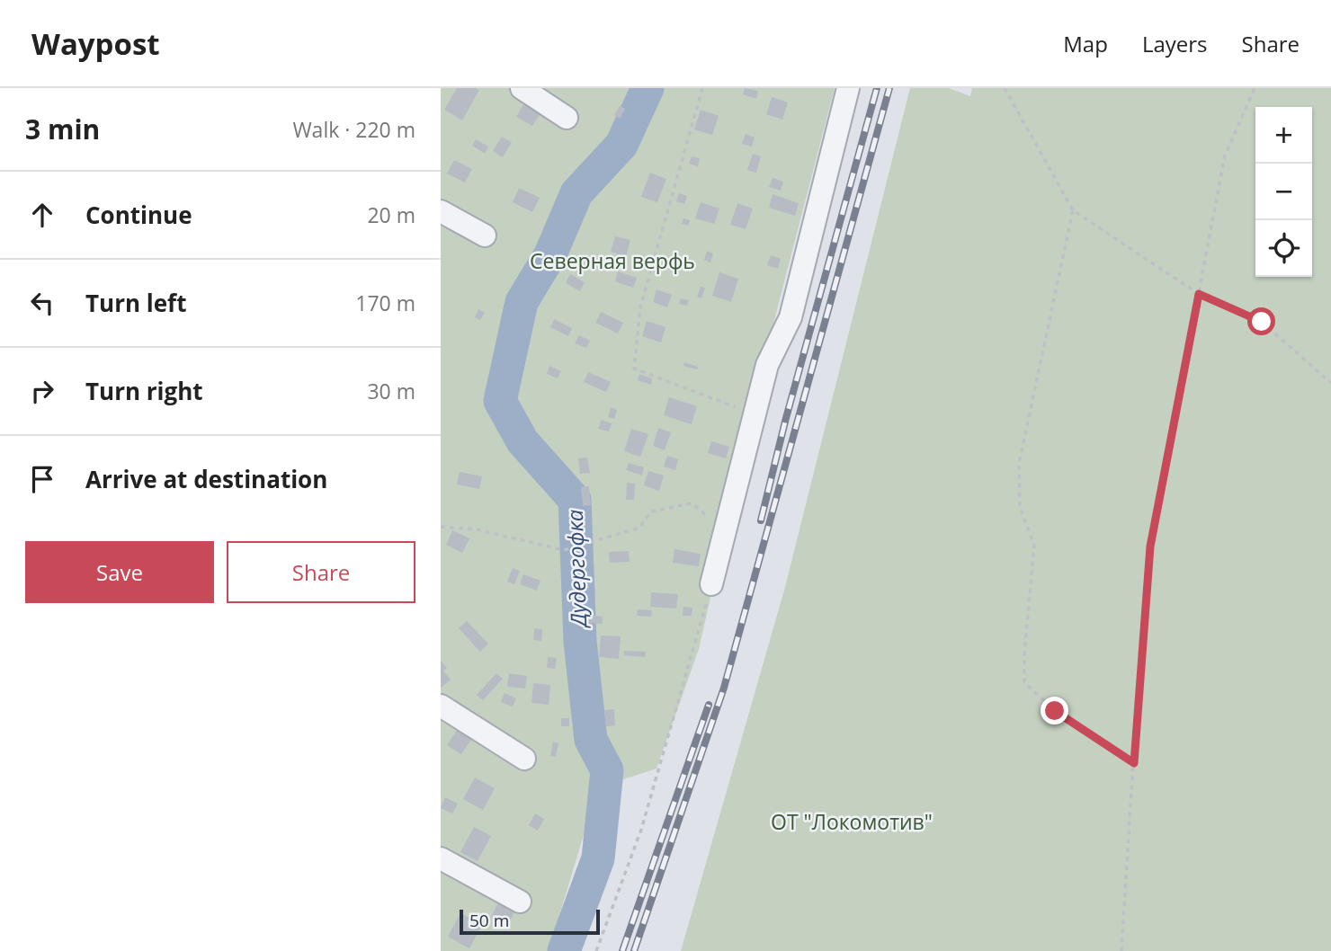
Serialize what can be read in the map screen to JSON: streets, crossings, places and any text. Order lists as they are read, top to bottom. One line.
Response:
{"water":["Дудергофка"],"parks":["Северная верфь","ОТ \"Локомотив\""],"scale_bar":"50 m","page":{"header":"Waypost","nav":["Map","Layers","Share"],"heading":["3 min","Walk · 220 m"],"map_buttons":["+","−"],"list":[["Continue","20 m"],["Turn left","170 m"],["Turn right","30 m"],"Arrive at destination"],"buttons":["Save","Share"],"scale":"50 m"}}
